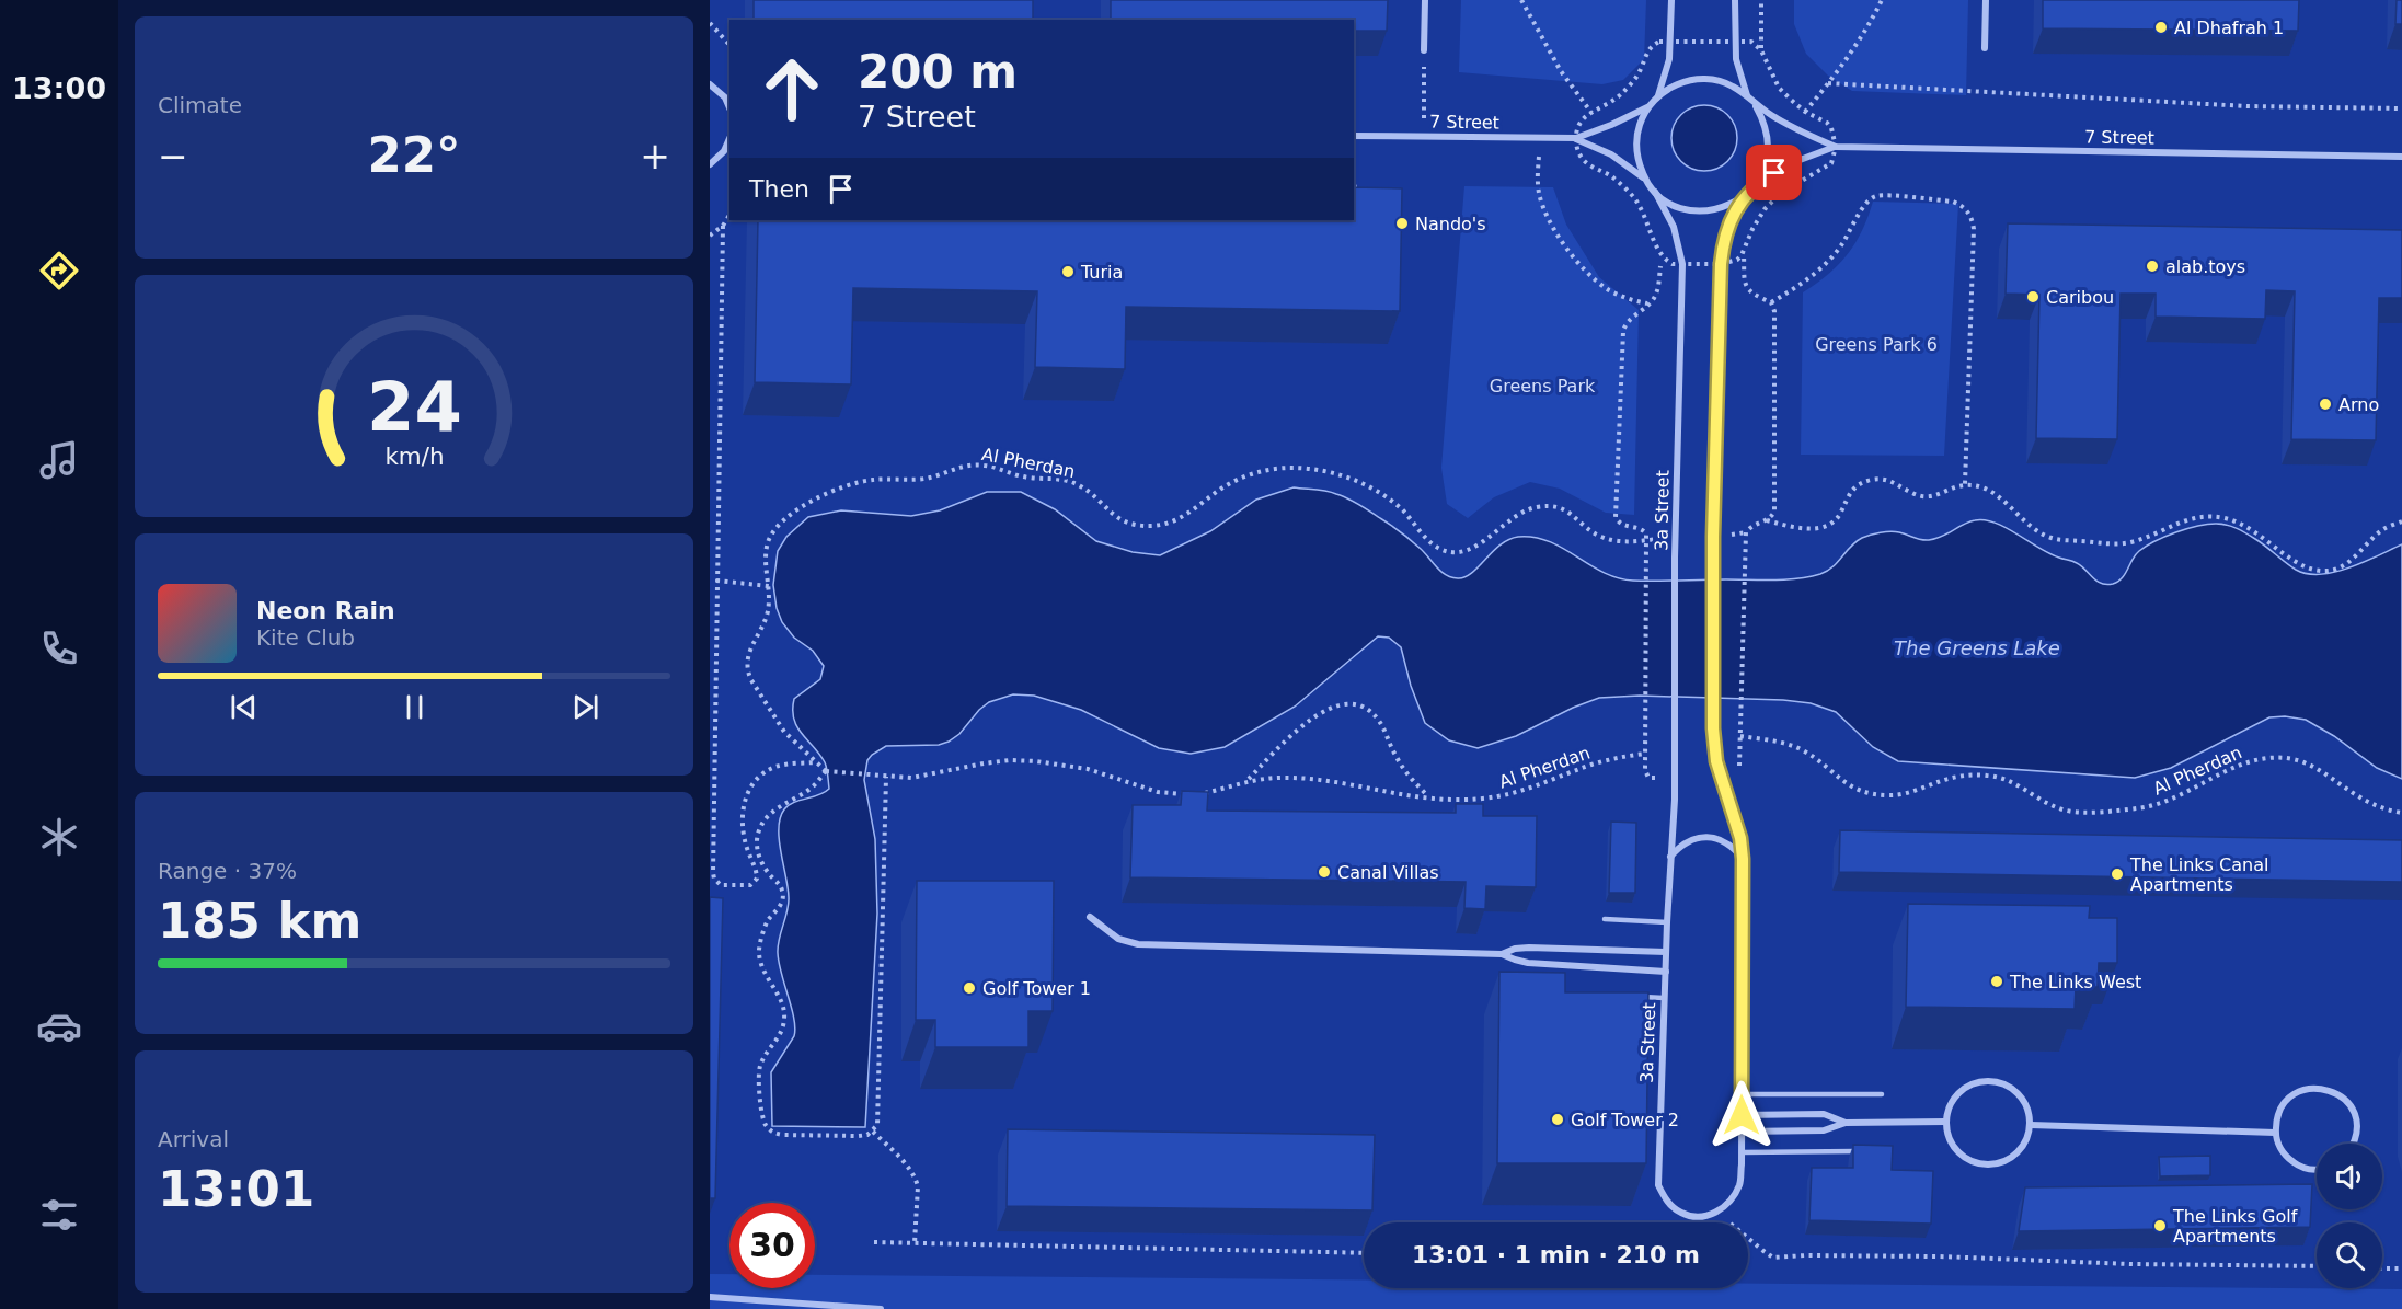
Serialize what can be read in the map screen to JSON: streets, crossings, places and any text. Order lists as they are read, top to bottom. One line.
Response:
{"streets":{"street":["7 Street","3a Street"],"path":["Al Pherdan"]},"crossings":[["7 Street","3a Street"]],"water":["The Greens Lake"],"parks":["Greens Park 6","Greens Park"],"places":["Al Dhafrah 1","Nando's","alab.toys","Turia","Caribou","Arno","Canal Villas","The Links Canal Apartments","The Links West","Golf Tower 1","Golf Tower 2","The Links Golf Apartments"],"page":{"tabs":"13:00","tile":["Climate",["Range · 37%","185 km"],["Arrival","13:01"]],"turn":["200 m","7 Street"],"heat":["−","22°","+"],"then":"Then","song":["Neon Rain","Kite Club"],"limit":"30","trip":"13:01 · 1 min · 210 m","gauge":["24","km/h"]}}
